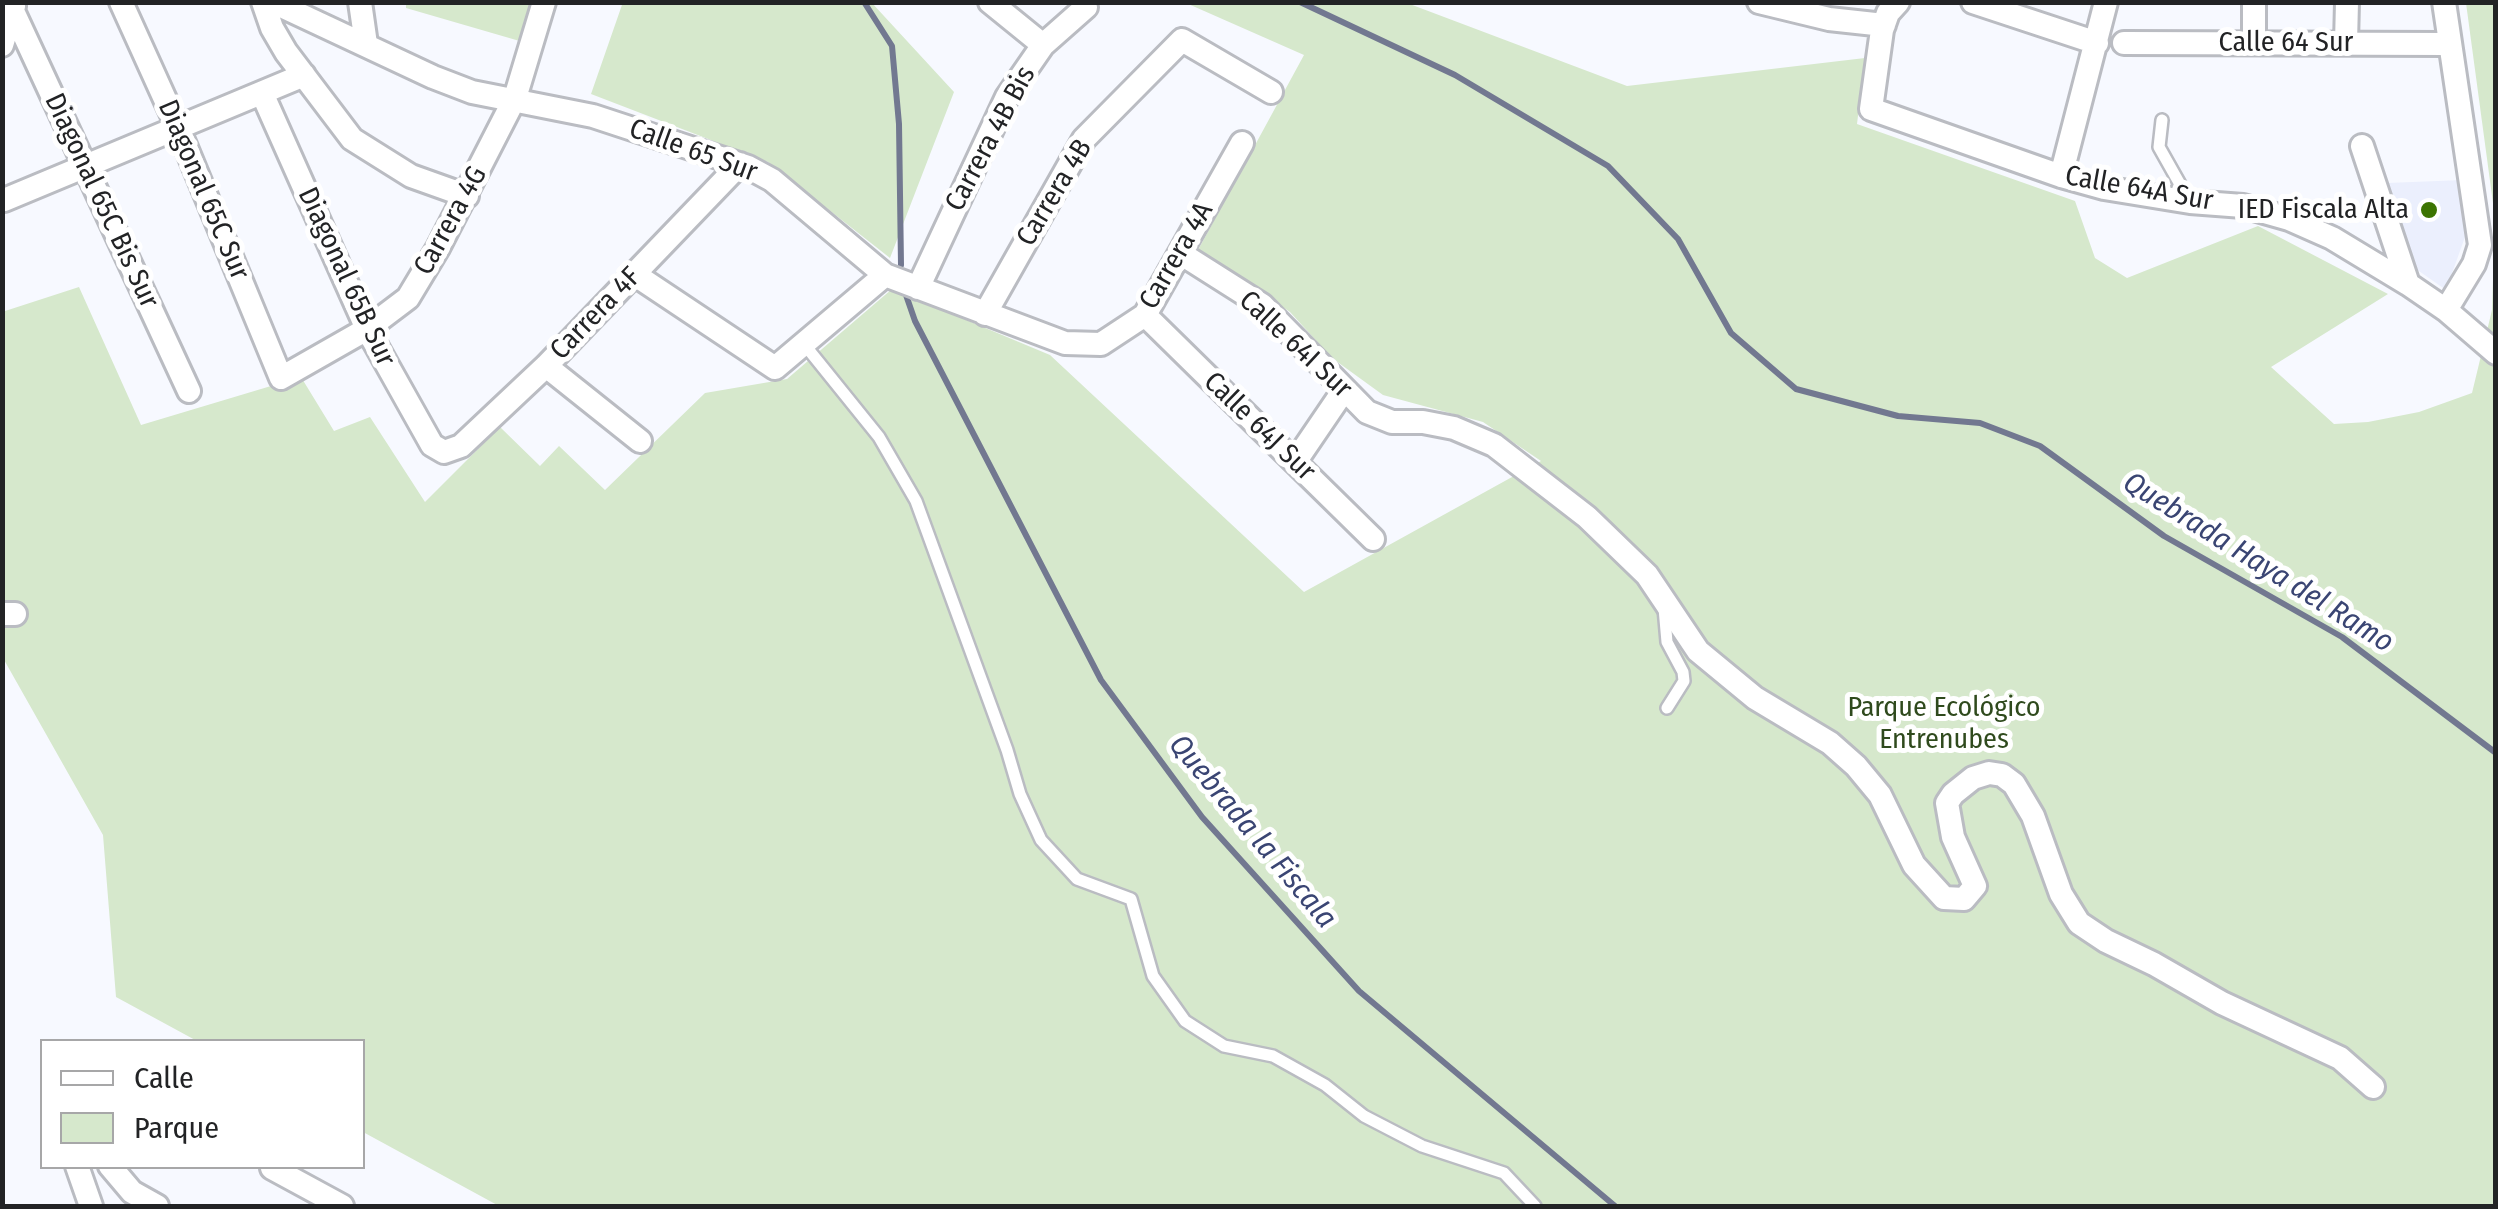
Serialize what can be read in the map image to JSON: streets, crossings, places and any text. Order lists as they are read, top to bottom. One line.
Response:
{"streets":{"street":["Calle 64 Sur","Carrera 4B Bis","Calle 65 Sur","Calle 64A Sur","Diagonal 65C Sur","Carrera 4B","Diagonal 65C Bis Sur","Carrera 4G","Carrera 4A","Diagonal 65B Sur","Carrera 4F","Calle 64I Sur","Calle 64J Sur"]},"crossings":[["Carrera 4B Bis","Calle 65 Sur"],["Calle 65 Sur","Carrera 4B"],["Calle 65 Sur","Carrera 4G"],["Calle 65 Sur","Carrera 4A"],["Calle 65 Sur","Carrera 4F"],["Diagonal 65C Sur","Carrera 4G"],["Carrera 4G","Diagonal 65B Sur"],["Carrera 4A","Calle 64I Sur"],["Carrera 4A","Calle 64J Sur"],["Diagonal 65B Sur","Carrera 4F"]],"water":["Quebrada Haya del Ramo","Quebrada la Fiscala"],"parks":["Parque Ecológico Entrenubes"],"places":["IED Fiscala Alta"],"legend":["Calle","Parque"]}
